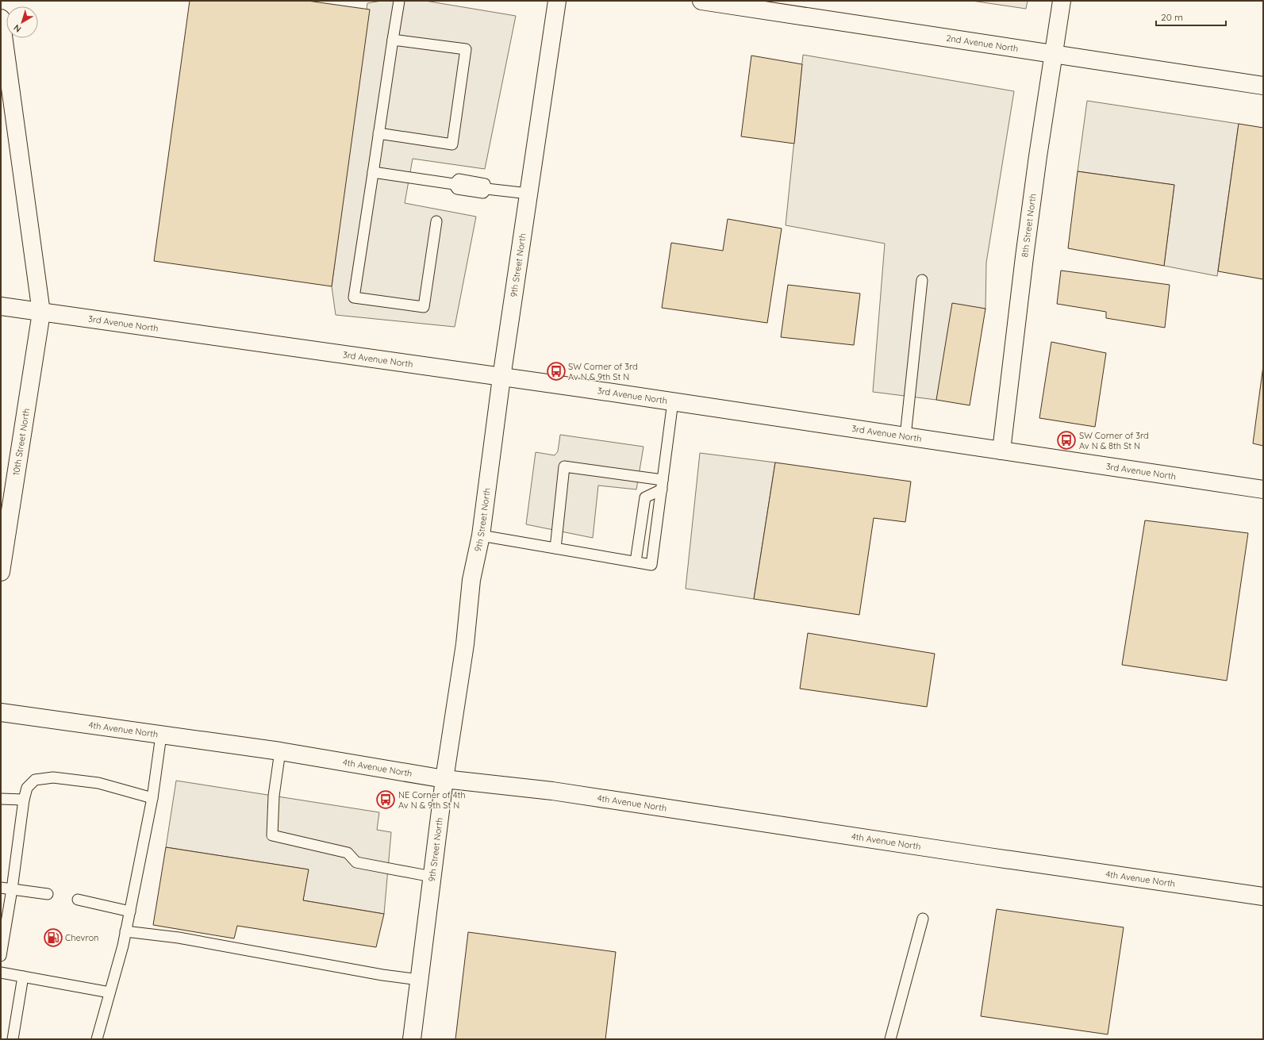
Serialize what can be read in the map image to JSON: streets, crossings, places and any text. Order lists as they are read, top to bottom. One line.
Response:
{"streets":{"main road":["2nd Avenue North","8th Street North","9th Street North","3rd Avenue North","10th Street North","4th Avenue North"]},"crossings":[["2nd Avenue North","8th Street North"],["8th Street North","3rd Avenue North"],["9th Street North","3rd Avenue North"],["9th Street North","4th Avenue North"],["3rd Avenue North","10th Street North"]],"places":{"bus stop":["SW Corner of 3rd Av N & 9th St N","SW Corner of 3rd Av N & 8th St N","NE Corner of 4th Av N & 9th St N"],"fuel station":["Chevron"]},"scale_bar":"20 m","north":"bottom left"}
